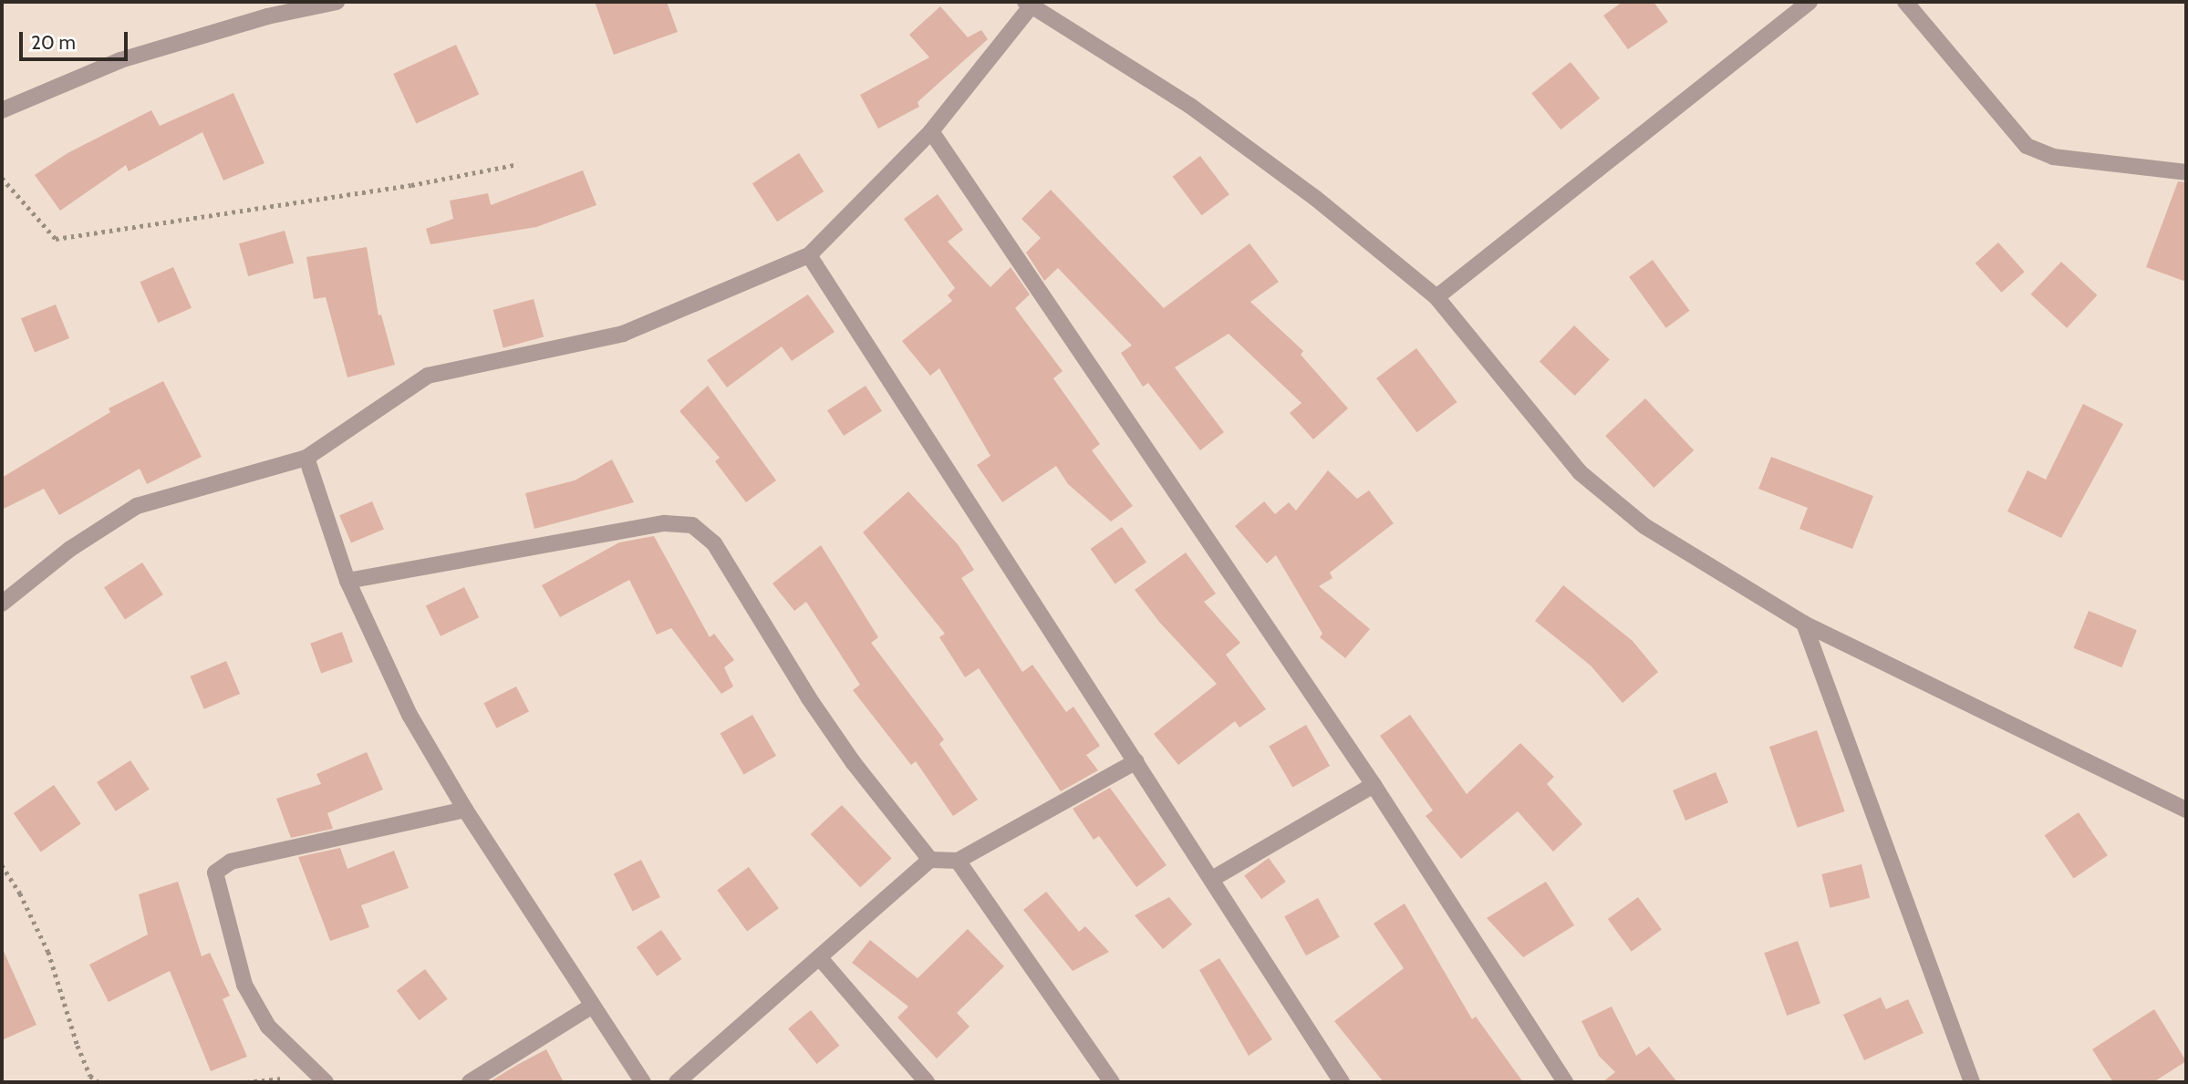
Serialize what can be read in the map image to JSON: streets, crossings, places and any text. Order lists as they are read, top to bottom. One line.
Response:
{"scale_bar":"20 m"}
